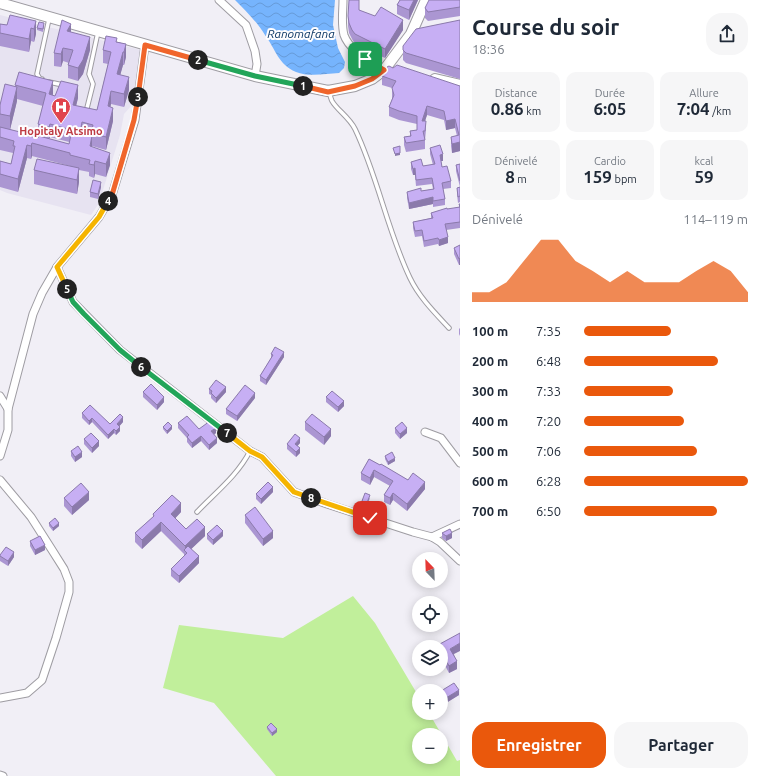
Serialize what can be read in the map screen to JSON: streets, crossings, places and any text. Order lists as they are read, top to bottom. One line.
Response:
{"water":["Ranomafana"],"places":{"hospital":["Hopitaly Atsimo"]},"north":"top left","page":{"heading":["Course du soir","18:36"],"pins":["2","1","3","4","5","6","7","8"],"stats":[["Distance","0.86 km"],["Durée","6:05"],["Allure","7:04 /km"],["Dénivelé","8 m"],["Cardio","159 bpm"],["kcal","59"]],"chart":["Dénivelé","114–119 m"],"list":[{"name":"100 m","note":"7:35"},{"name":"200 m","note":"6:48"},{"name":"300 m","note":"7:33"},{"name":"400 m","note":"7:20"},{"name":"500 m","note":"7:06"},{"name":"600 m","note":"6:28"},{"name":"700 m","note":"6:50"}],"map_buttons":["+","−"],"buttons":["Enregistrer","Partager"]}}
